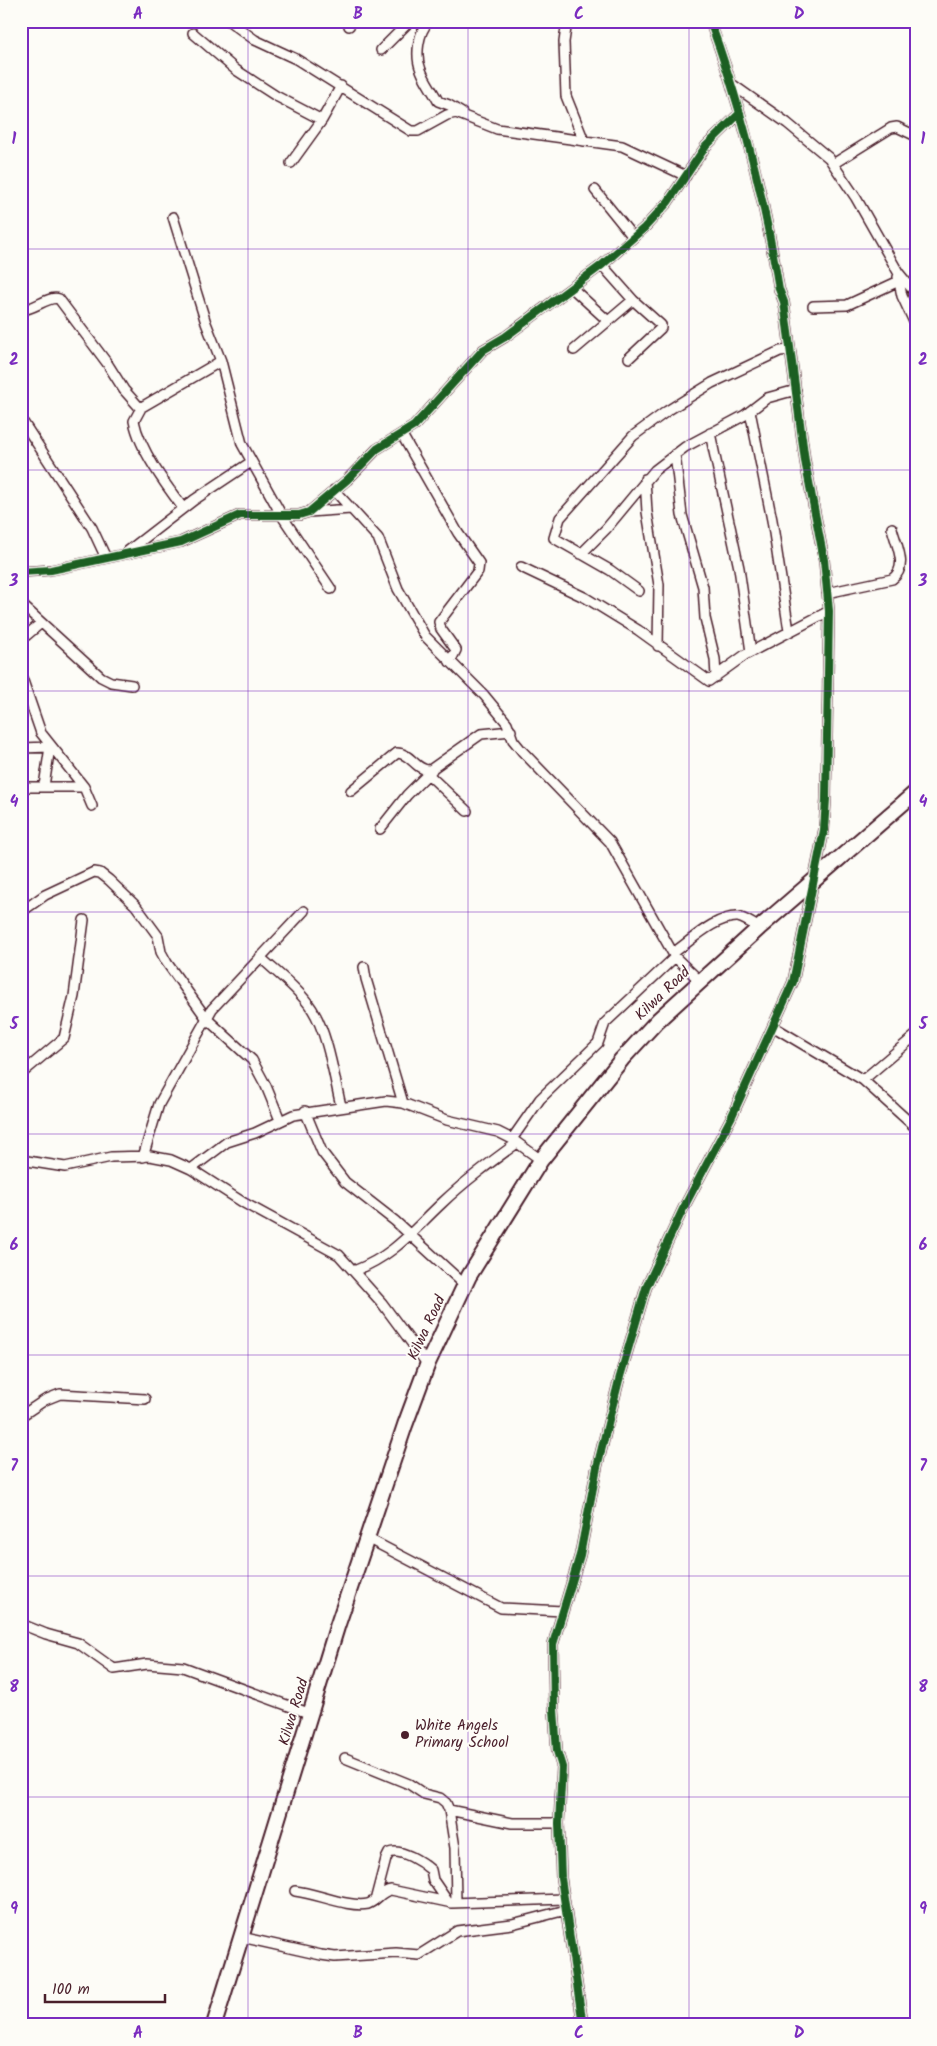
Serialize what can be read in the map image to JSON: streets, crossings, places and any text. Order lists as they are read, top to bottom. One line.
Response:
{"streets":{"highway":["Kilwa Road"]},"places":["White Angels Primary School"],"scale_bar":"100 m","grid":{"columns":["A","B","C","D"],"rows":["1","2","3","4","5","6","7","8","9"]}}
